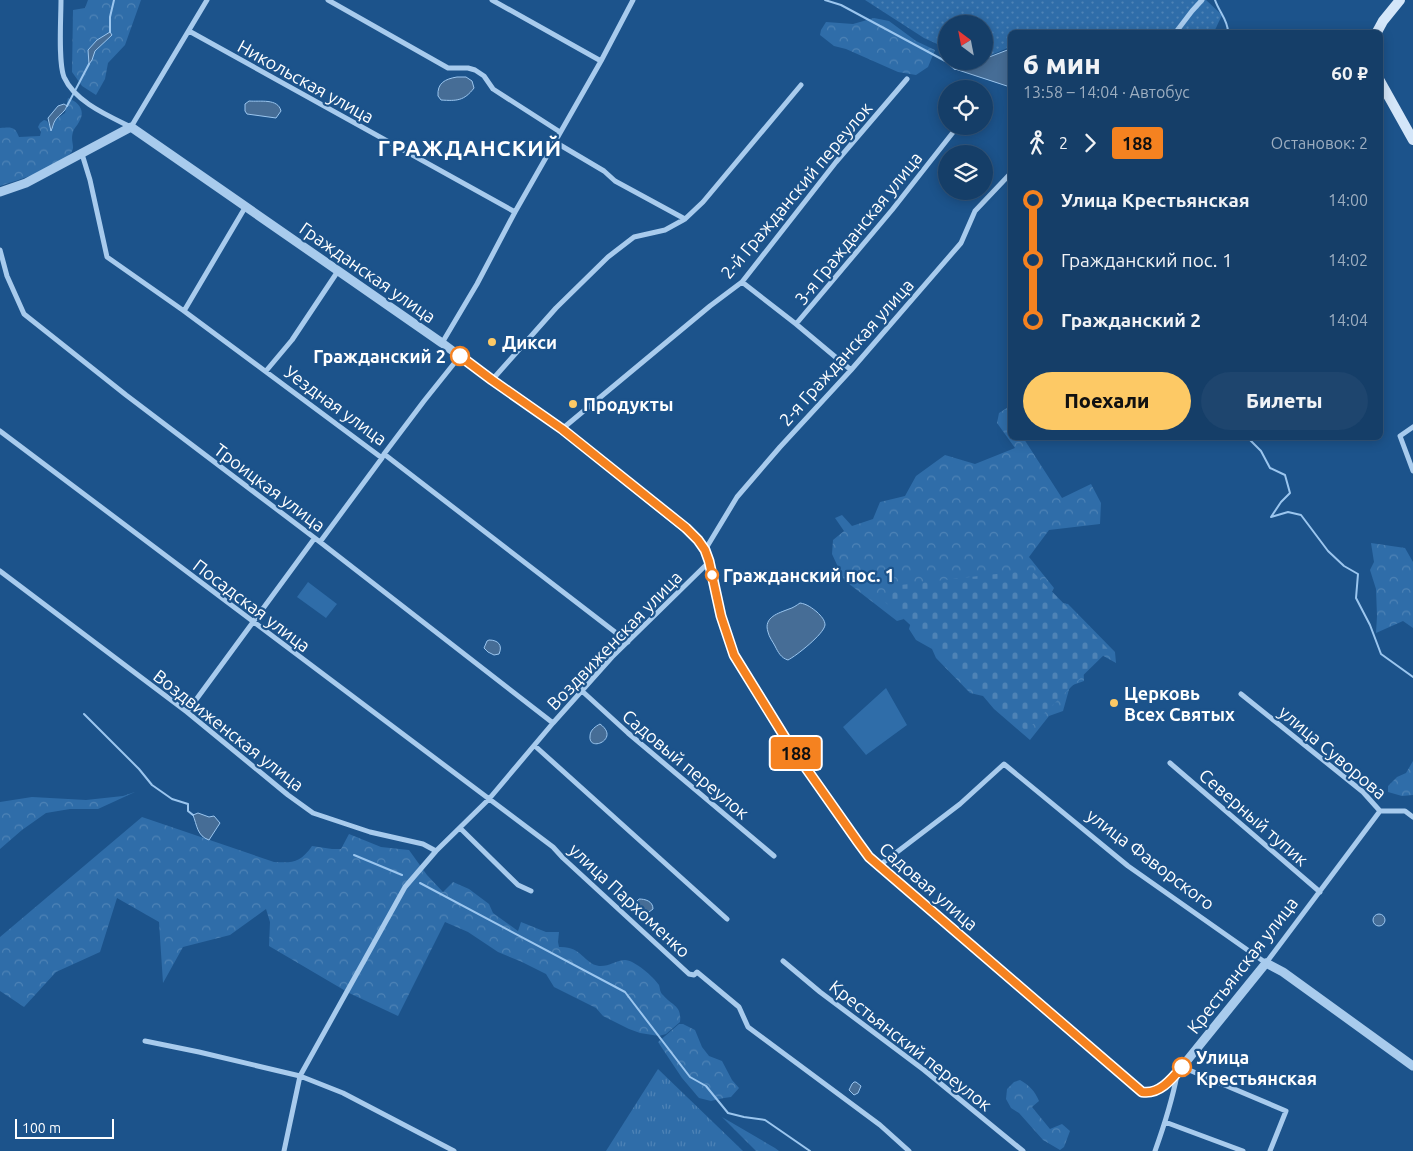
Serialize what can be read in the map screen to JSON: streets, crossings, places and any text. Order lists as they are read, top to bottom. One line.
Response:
{"streets":{"street":["Никольская улица","2-й Гражданский переулок","3-я Гражданская улица","Гражданская улица","2-я Гражданская улица","Уездная улица","Троицкая улица","Посадская улица","Воздвиженская улица","улица Суворова","Садовый переулок","Северный тупик","улица Фаворского","Садовая улица","улица Пархоменко","Крестьянская улица","Крестьянский переулок"]},"crossings":[["2-й Гражданский переулок","Гражданская улица"],["Гражданская улица","Садовая улица"],["2-я Гражданская улица","Садовая улица"],["Уездная улица","Воздвиженская улица"],["Троицкая улица","Воздвиженская улица"],["Посадская улица","Воздвиженская улица"],["Посадская улица","улица Пархоменко"],["Воздвиженская улица","Садовый переулок"],["Воздвиженская улица","Садовая улица"],["Воздвиженская улица","улица Пархоменко"],["улица Суворова","Крестьянская улица"],["Северный тупик","Крестьянская улица"],["улица Фаворского","Садовая улица"],["улица Фаворского","Крестьянская улица"],["Садовая улица","Крестьянская улица"]],"districts":["ГРАЖДАНСКИЙ"],"places":["Дикси","Гражданский 2","Продукты","Гражданский пос. 1","Церковь Всех Святых","Улица Крестьянская"],"lines":["bus line 188"],"scale_bar":"100 m","north":"top left","page":{"on_map":"188","heading":["6 мин","13:58 – 14:04 · Автобус","60 ₽"],"legs":["2","188","Остановок: 2"],"list":[{"name":"Улица Крестьянская","value":"14:00"},{"name":"Гражданский пос. 1","value":"14:02"},{"name":"Гражданский 2","value":"14:04"}],"buttons":["Поехали","Билеты"],"scale":"100 m"}}
